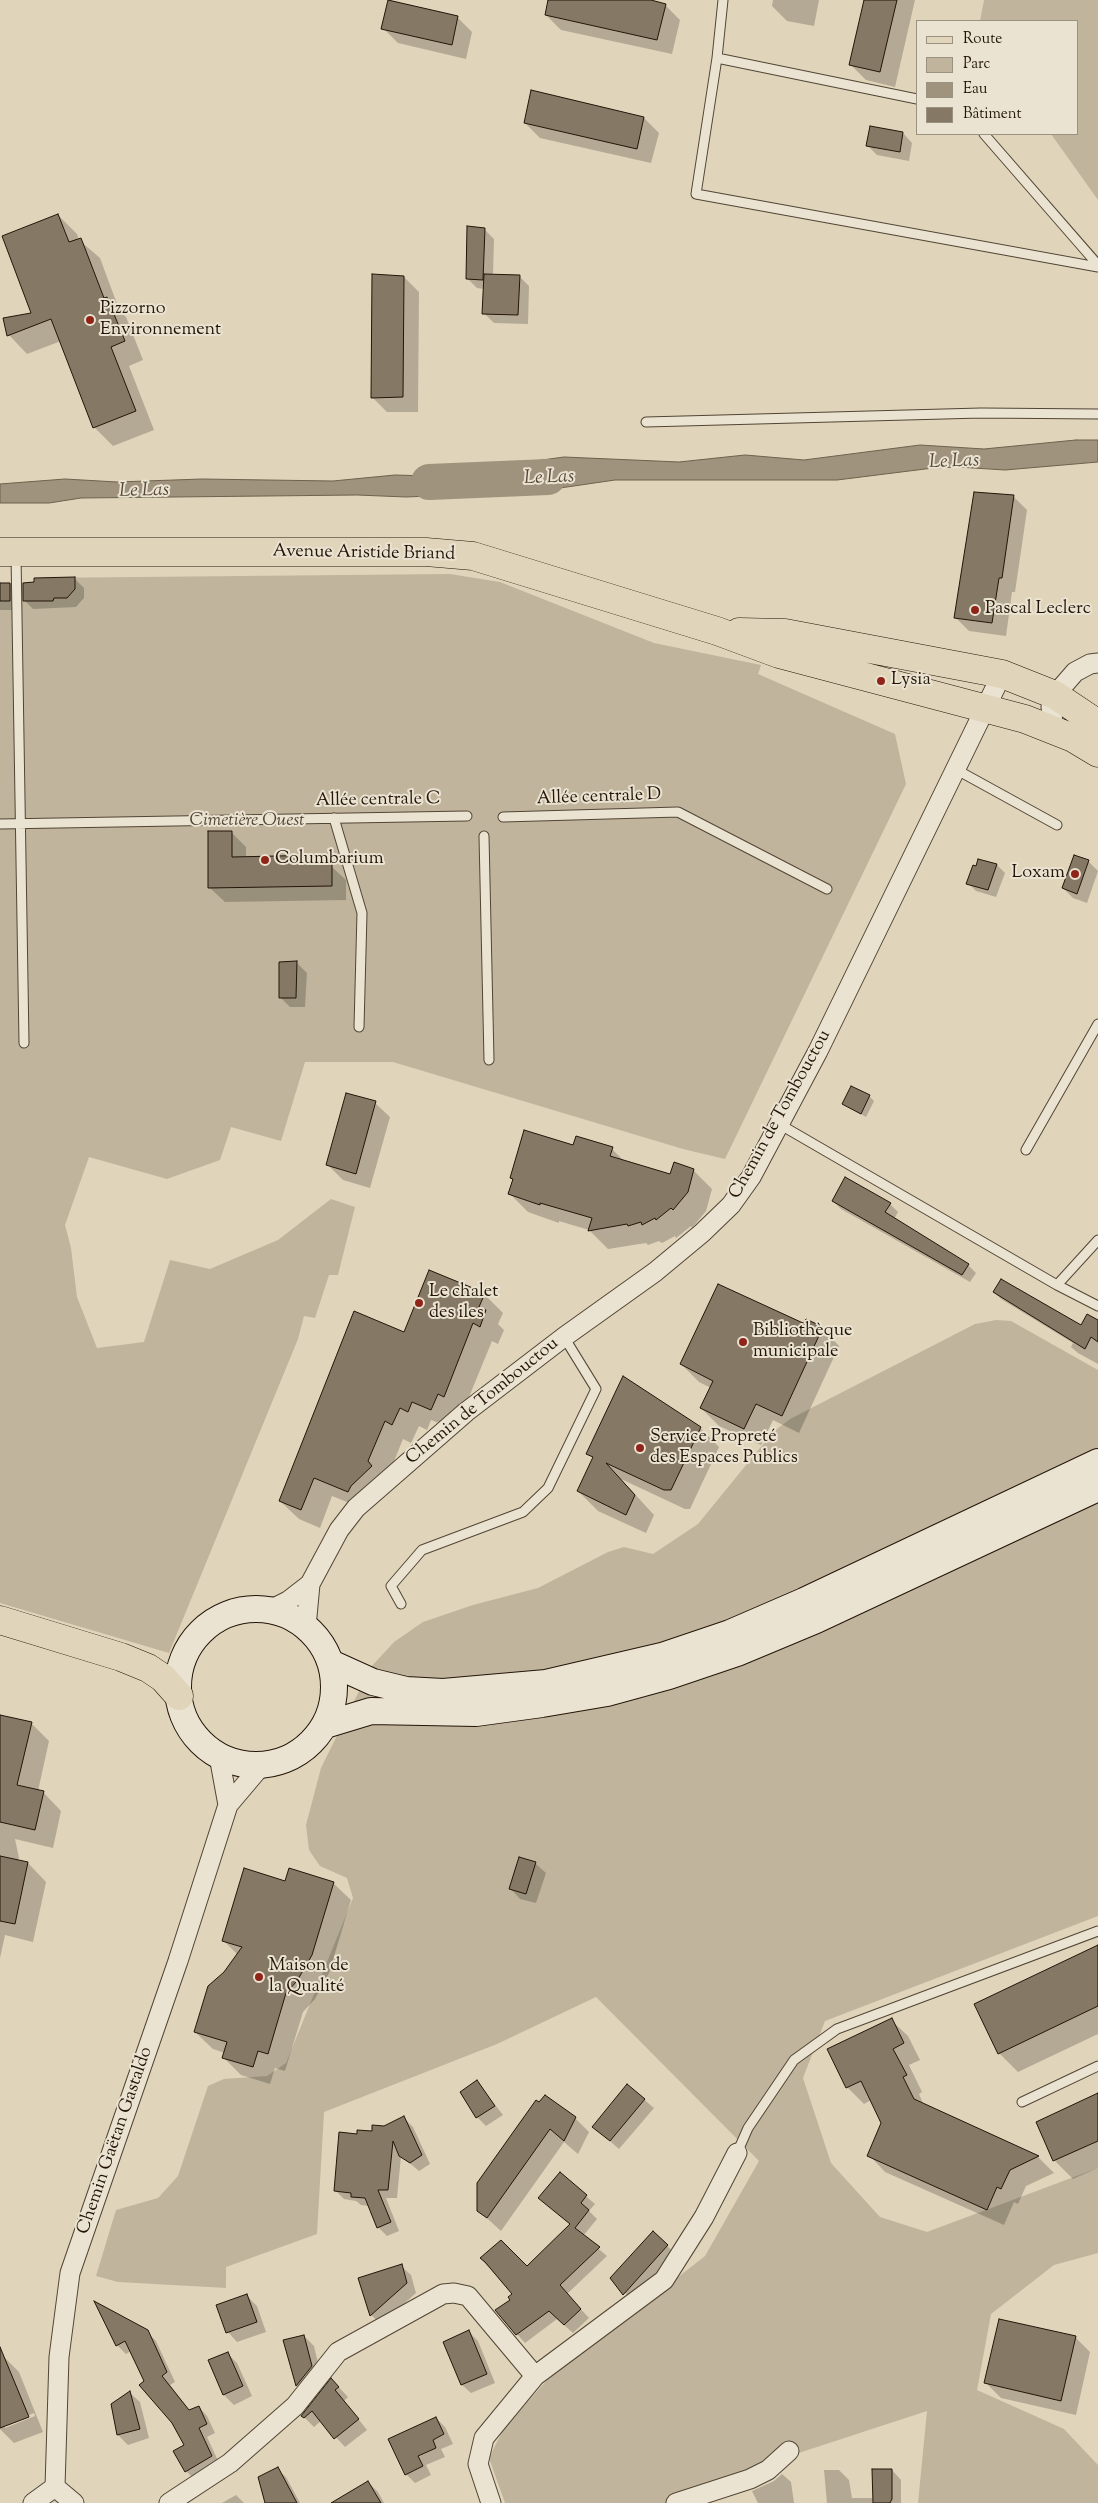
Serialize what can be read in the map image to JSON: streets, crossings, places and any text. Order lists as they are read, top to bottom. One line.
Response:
{"streets":{"main road":["Avenue Aristide Briand"],"street":["Chemin de Tombouctou","Chemin Gaëtan Gastaldo"],"lane":["Allée centrale D","Allée centrale C"]},"crossings":[["Avenue Aristide Briand","Chemin de Tombouctou"],["Chemin de Tombouctou","Chemin Gaëtan Gastaldo"]],"water":["Le Las"],"parks":["Cimetière Ouest"],"places":["Pizzorno Environnement","Pascal Leclerc","Lysia","Columbarium","Loxam","Le chalet des iles","Bibliothèque municipale","Service Propreté des Espaces Publics","Maison de la Qualité"],"legend":["Route","Parc","Eau","Bâtiment"]}
